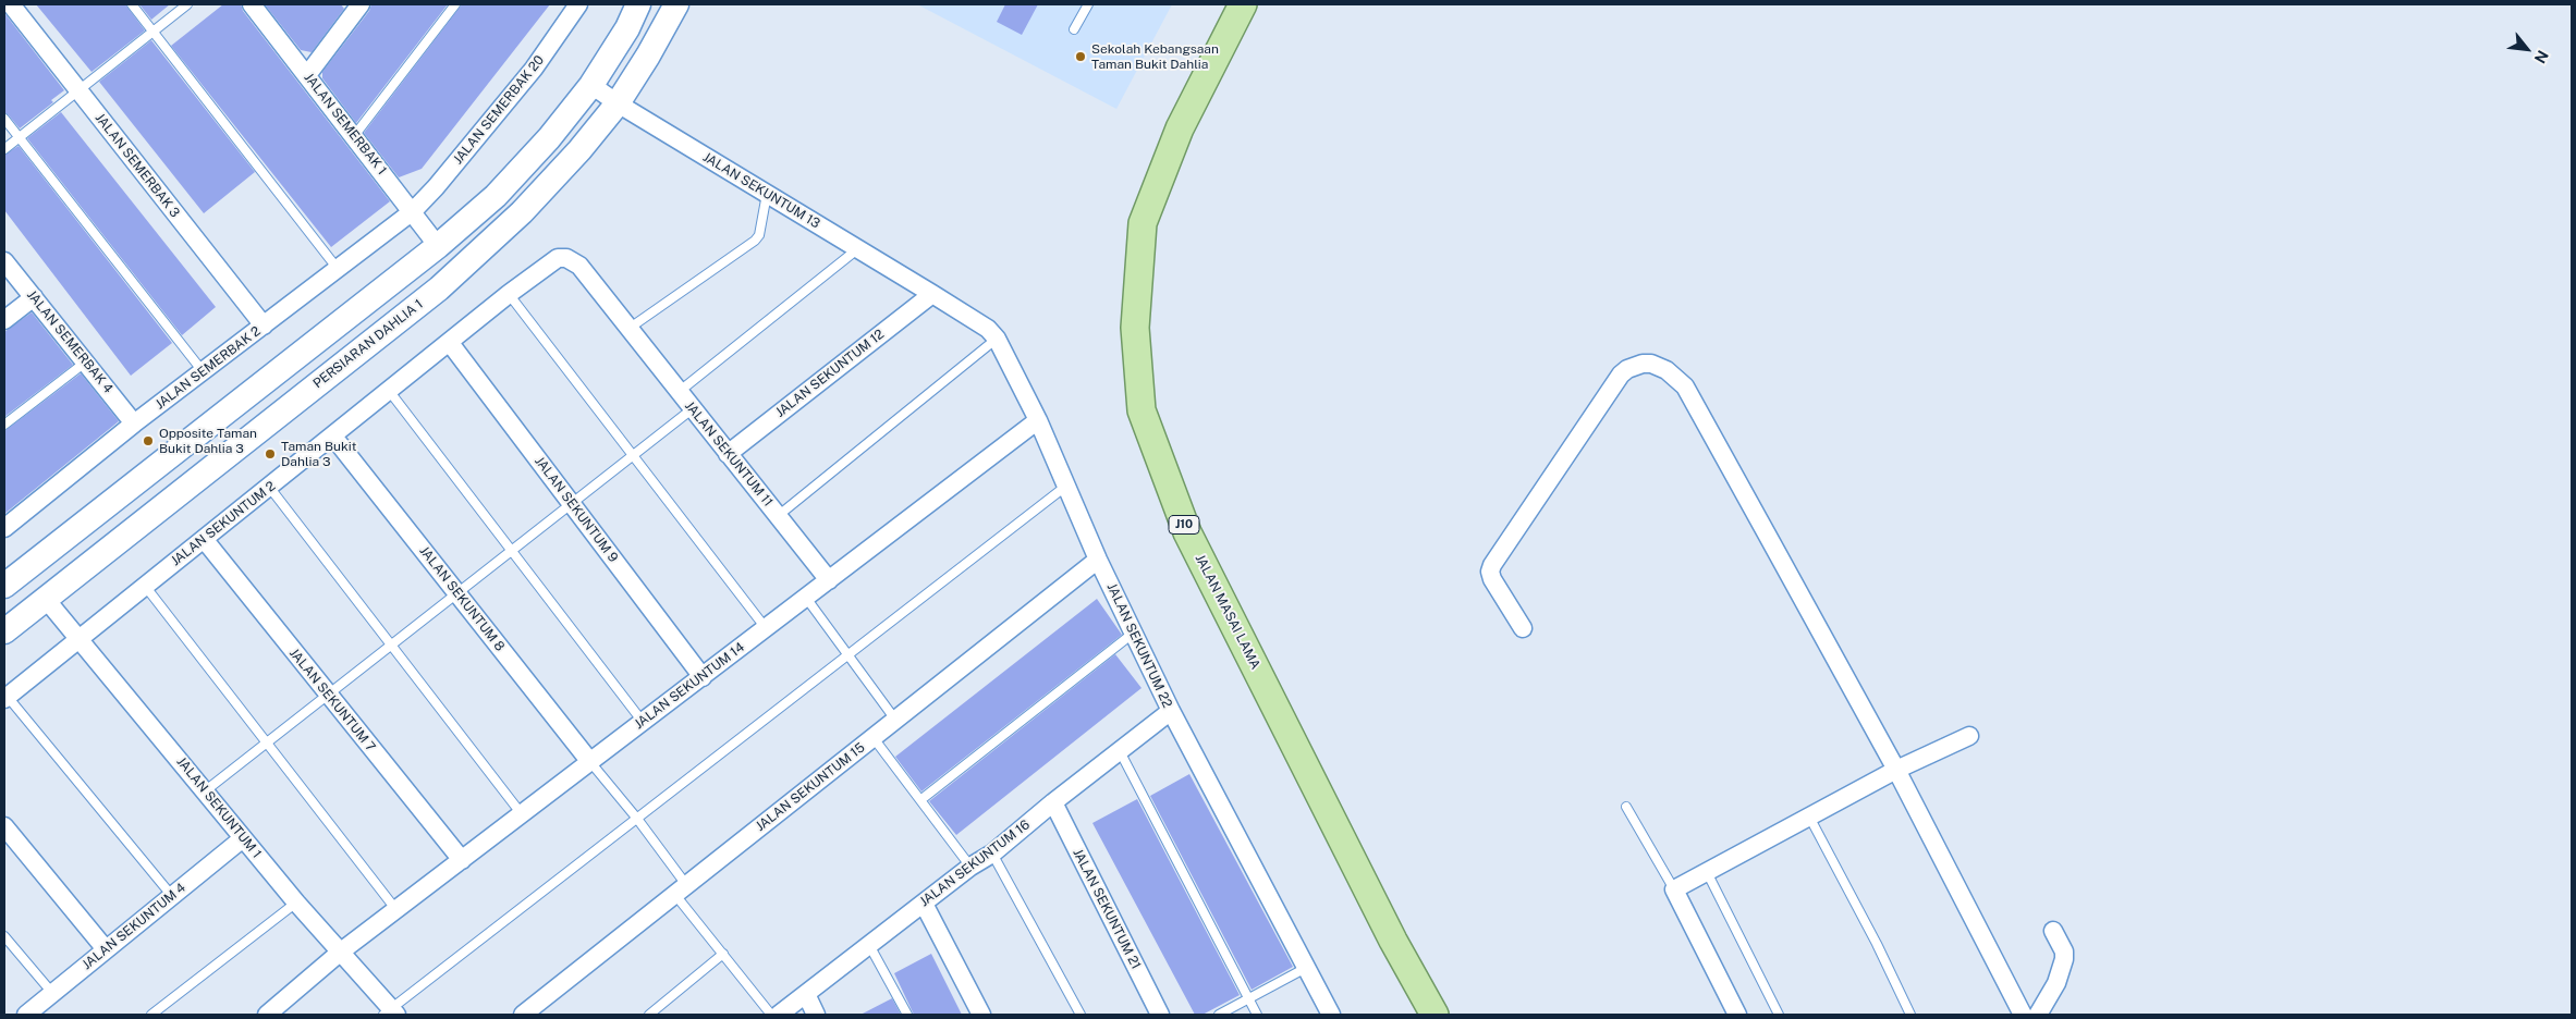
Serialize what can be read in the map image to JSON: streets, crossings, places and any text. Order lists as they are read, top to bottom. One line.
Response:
{"streets":{"main road":["J10","JALAN MASAI LAMA"],"street":["JALAN SEMERBAK 20","JALAN SEMERBAK 1","JALAN SEMERBAK 3","JALAN SEKUNTUM 13","JALAN SEMERBAK 4","PERSIARAN DAHLIA 1","JALAN SEMERBAK 2","JALAN SEKUNTUM 12","JALAN SEKUNTUM 11","JALAN SEKUNTUM 9","JALAN SEKUNTUM 2","JALAN SEKUNTUM 8","JALAN SEKUNTUM 22","JALAN SEKUNTUM 14","JALAN SEKUNTUM 7","JALAN SEKUNTUM 15","JALAN SEKUNTUM 1","JALAN SEKUNTUM 16","JALAN SEKUNTUM 21","JALAN SEKUNTUM 4"]},"crossings":[["JALAN SEMERBAK 20","JALAN SEMERBAK 1"],["JALAN SEMERBAK 20","JALAN SEMERBAK 2"],["JALAN SEMERBAK 1","JALAN SEMERBAK 2"],["JALAN SEMERBAK 3","JALAN SEMERBAK 2"],["JALAN SEKUNTUM 13","PERSIARAN DAHLIA 1"],["JALAN SEKUNTUM 13","JALAN SEKUNTUM 12"],["JALAN SEKUNTUM 13","JALAN SEKUNTUM 22"],["JALAN SEMERBAK 4","JALAN SEMERBAK 2"],["PERSIARAN DAHLIA 1","JALAN SEKUNTUM 1"],["JALAN SEKUNTUM 12","JALAN SEKUNTUM 11"],["JALAN SEKUNTUM 12","JALAN SEKUNTUM 22"],["JALAN SEKUNTUM 11","JALAN SEKUNTUM 2"],["JALAN SEKUNTUM 11","JALAN SEKUNTUM 14"],["JALAN SEKUNTUM 9","JALAN SEKUNTUM 2"],["JALAN SEKUNTUM 9","JALAN SEKUNTUM 14"],["JALAN SEKUNTUM 2","JALAN SEKUNTUM 8"],["JALAN SEKUNTUM 2","JALAN SEKUNTUM 7"],["JALAN SEKUNTUM 2","JALAN SEKUNTUM 1"],["JALAN SEKUNTUM 8","JALAN SEKUNTUM 14"],["JALAN SEKUNTUM 22","JALAN SEKUNTUM 14"],["JALAN SEKUNTUM 22","JALAN SEKUNTUM 15"],["JALAN SEKUNTUM 22","JALAN SEKUNTUM 16"],["JALAN SEKUNTUM 14","JALAN SEKUNTUM 7"],["JALAN SEKUNTUM 14","JALAN SEKUNTUM 1"],["JALAN SEKUNTUM 1","JALAN SEKUNTUM 4"],["JALAN SEKUNTUM 16","JALAN SEKUNTUM 21"]],"places":["Sekolah Kebangsaan Taman Bukit Dahlia","Opposite Taman Bukit Dahlia 3","Taman Bukit Dahlia 3"],"north":"bottom right"}
